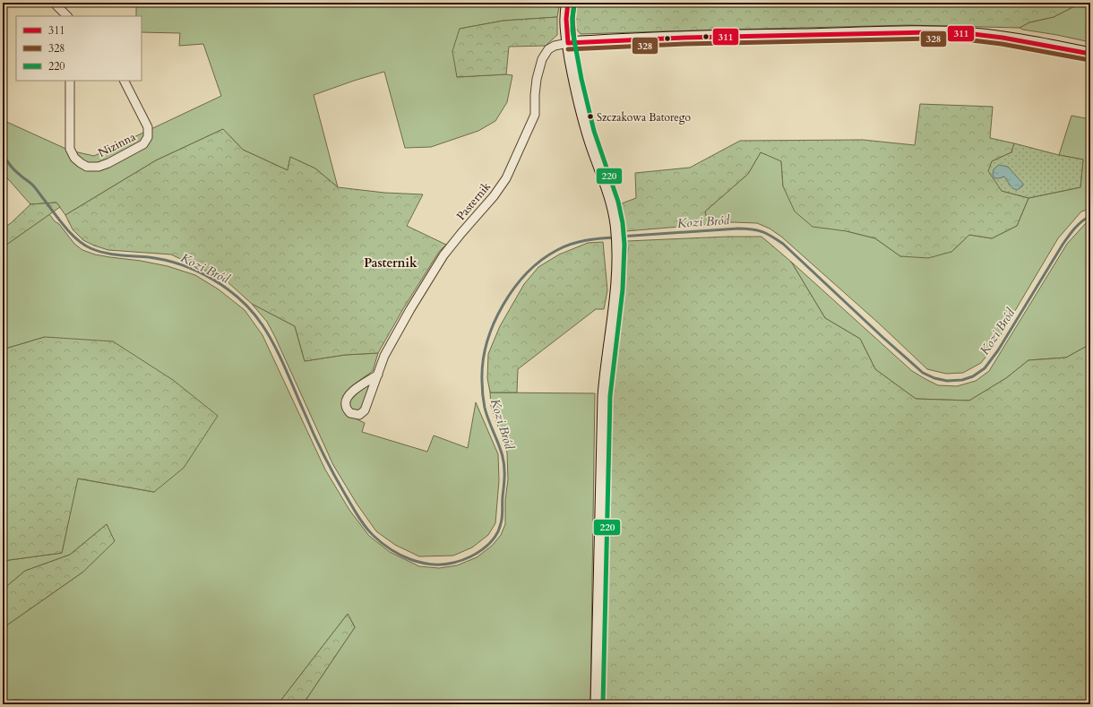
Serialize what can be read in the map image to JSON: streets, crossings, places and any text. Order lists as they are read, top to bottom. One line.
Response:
{"streets":{"street":["Nizinna","Pasternik"]},"districts":["Pasternik"],"water":["Kozi Bród"],"places":["Szczakowa Batorego"],"lines":["transit line 311","transit line 328","transit line 220"],"legend":["311","328","220"]}
